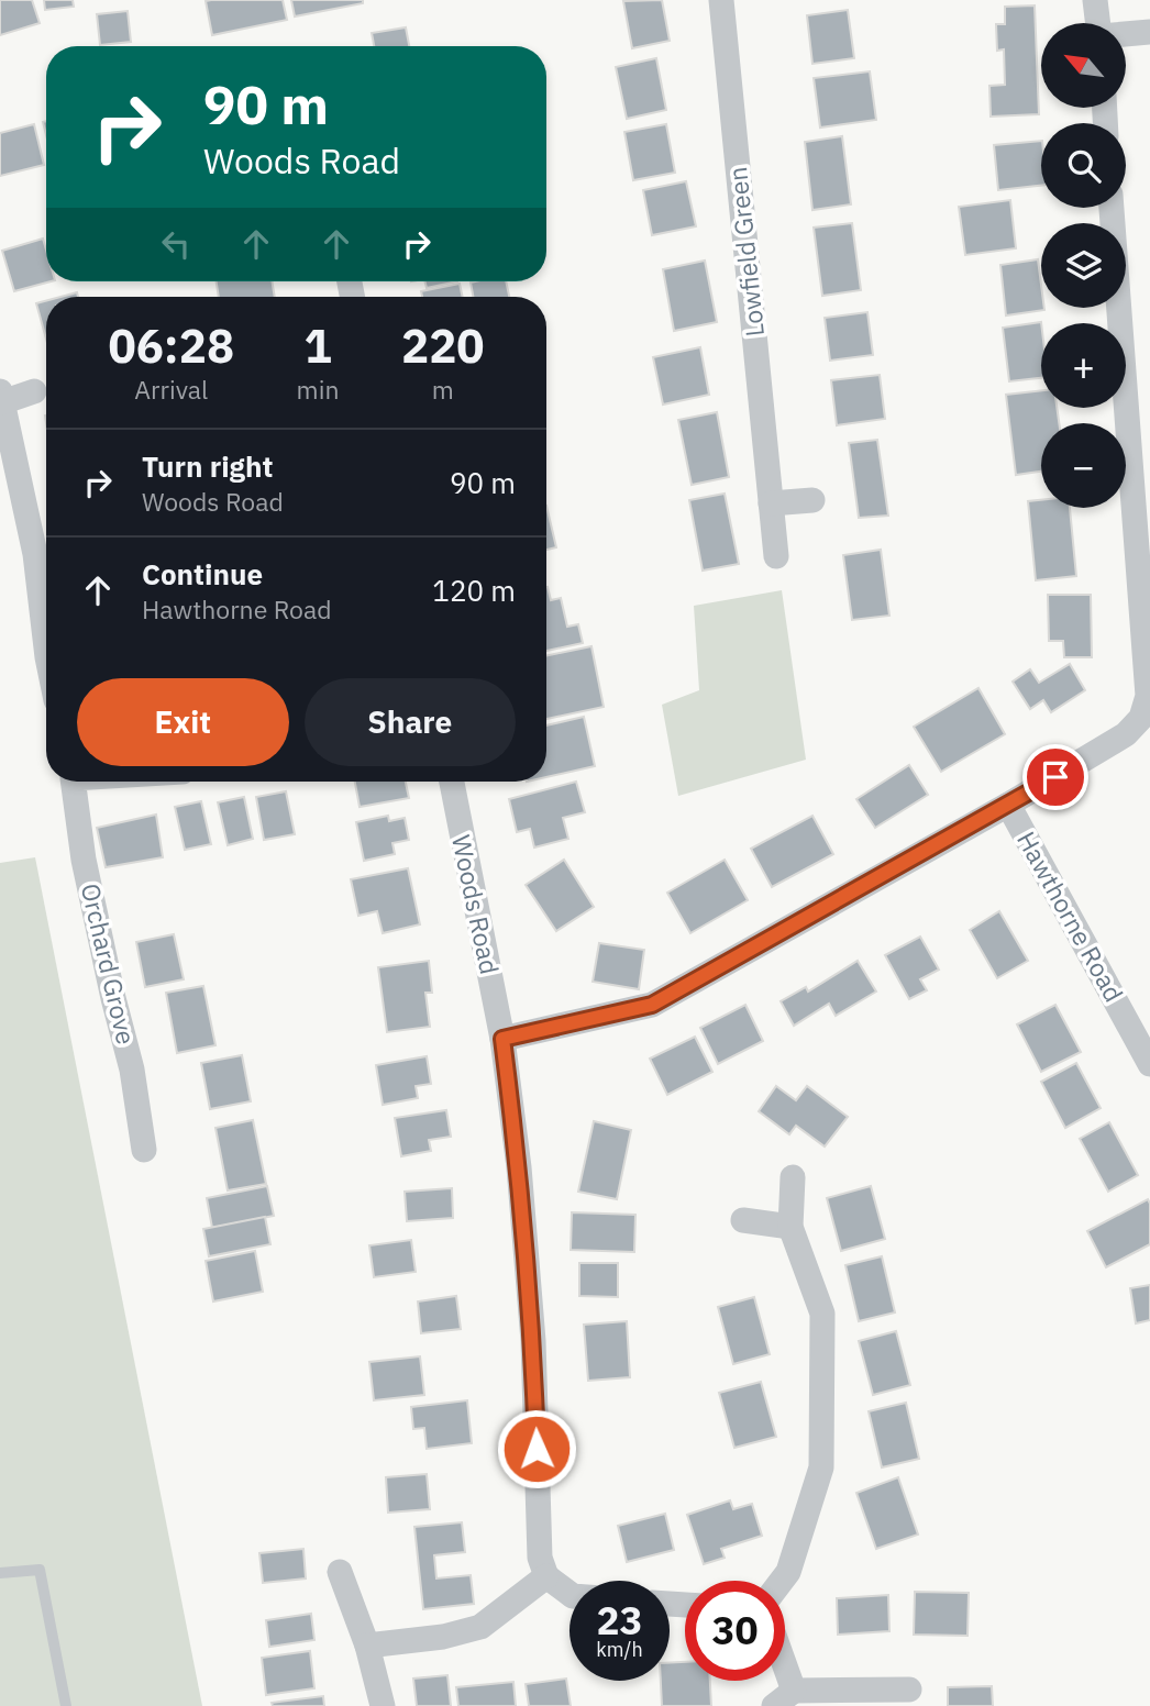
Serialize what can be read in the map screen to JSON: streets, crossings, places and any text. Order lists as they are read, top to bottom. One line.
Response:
{"streets":{"street":["Lowfield Green","Woods Road","Hawthorne Road","Orchard Grove"]},"north":"top left","page":{"map_buttons":["+","−"],"turn":["90 m","Woods Road"],"eta":["06:28","Arrival","1","min","220","m"],"list":[{"name":"Turn right","note":"Woods Road","value":"90 m"},{"name":"Continue","note":"Hawthorne Road","value":"120 m"}],"buttons":["Exit","Share"],"speed":"23 km/h","limit":"30"}}
